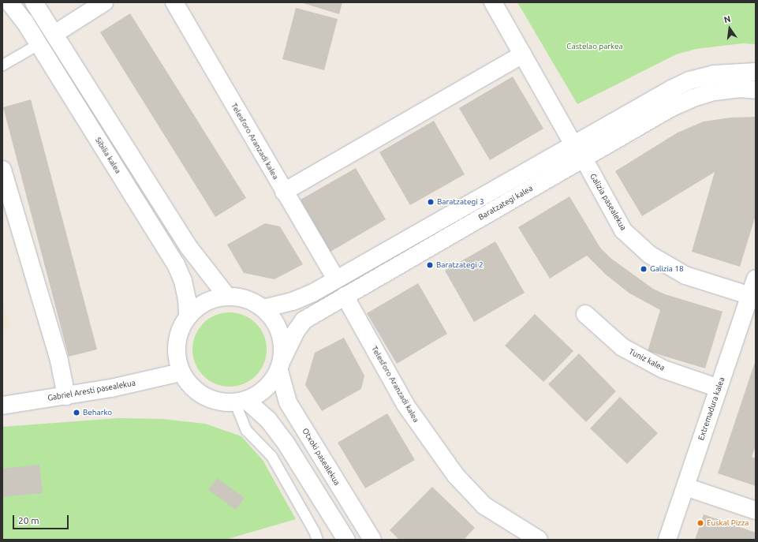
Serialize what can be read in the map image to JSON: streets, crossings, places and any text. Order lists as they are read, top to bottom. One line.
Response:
{"streets":{"street":["Telesforo Aranzadi kalea","Sibilia kalea","Galizia pasealekua","Baratzategi kalea","Tuniz kalea","Gabriel Aresti pasealekua","Extremadura kalea","Otxoki pasealekua"]},"crossings":[["Telesforo Aranzadi kalea","Baratzategi kalea"],["Sibilia kalea","Baratzategi kalea"],["Sibilia kalea","Gabriel Aresti pasealekua"],["Sibilia kalea","Otxoki pasealekua"],["Galizia pasealekua","Baratzategi kalea"],["Galizia pasealekua","Extremadura kalea"],["Baratzategi kalea","Gabriel Aresti pasealekua"],["Baratzategi kalea","Otxoki pasealekua"],["Tuniz kalea","Extremadura kalea"],["Gabriel Aresti pasealekua","Otxoki pasealekua"]],"parks":["Castelao parkea"],"places":["Baratzategi 3","Baratzategi 2","Galizia 18","Beharko","Euskal Pizza"],"scale_bar":"20 m","north":"top"}
